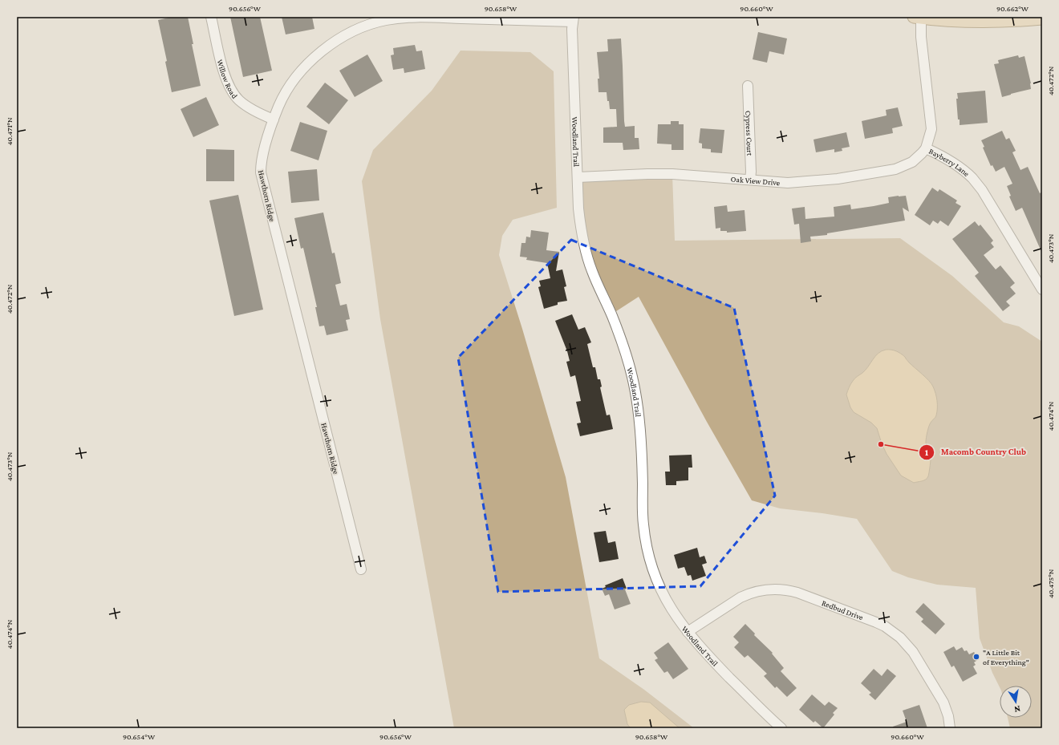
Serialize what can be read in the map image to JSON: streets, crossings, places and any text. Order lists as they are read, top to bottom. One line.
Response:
{"streets":{"street":["Willow Road","Cypress Court","Woodland Trail","Bayberry Lane","Oak View Drive","Hawthorn Ridge","Redbud Drive"]},"crossings":[["Willow Road","Hawthorn Ridge"],["Cypress Court","Oak View Drive"],["Woodland Trail","Oak View Drive"],["Woodland Trail","Hawthorn Ridge"],["Woodland Trail","Redbud Drive"],["Bayberry Lane","Oak View Drive"]],"places":["Macomb Country Club","\"A Little Bit of Everything\""],"north":"bottom","coordinates":["90.656°W","90.658°W","90.660°W","90.662°W","40.472°N","40.471°N","40.473°N","40.474°N","40.475°N","90.654°W"]}
